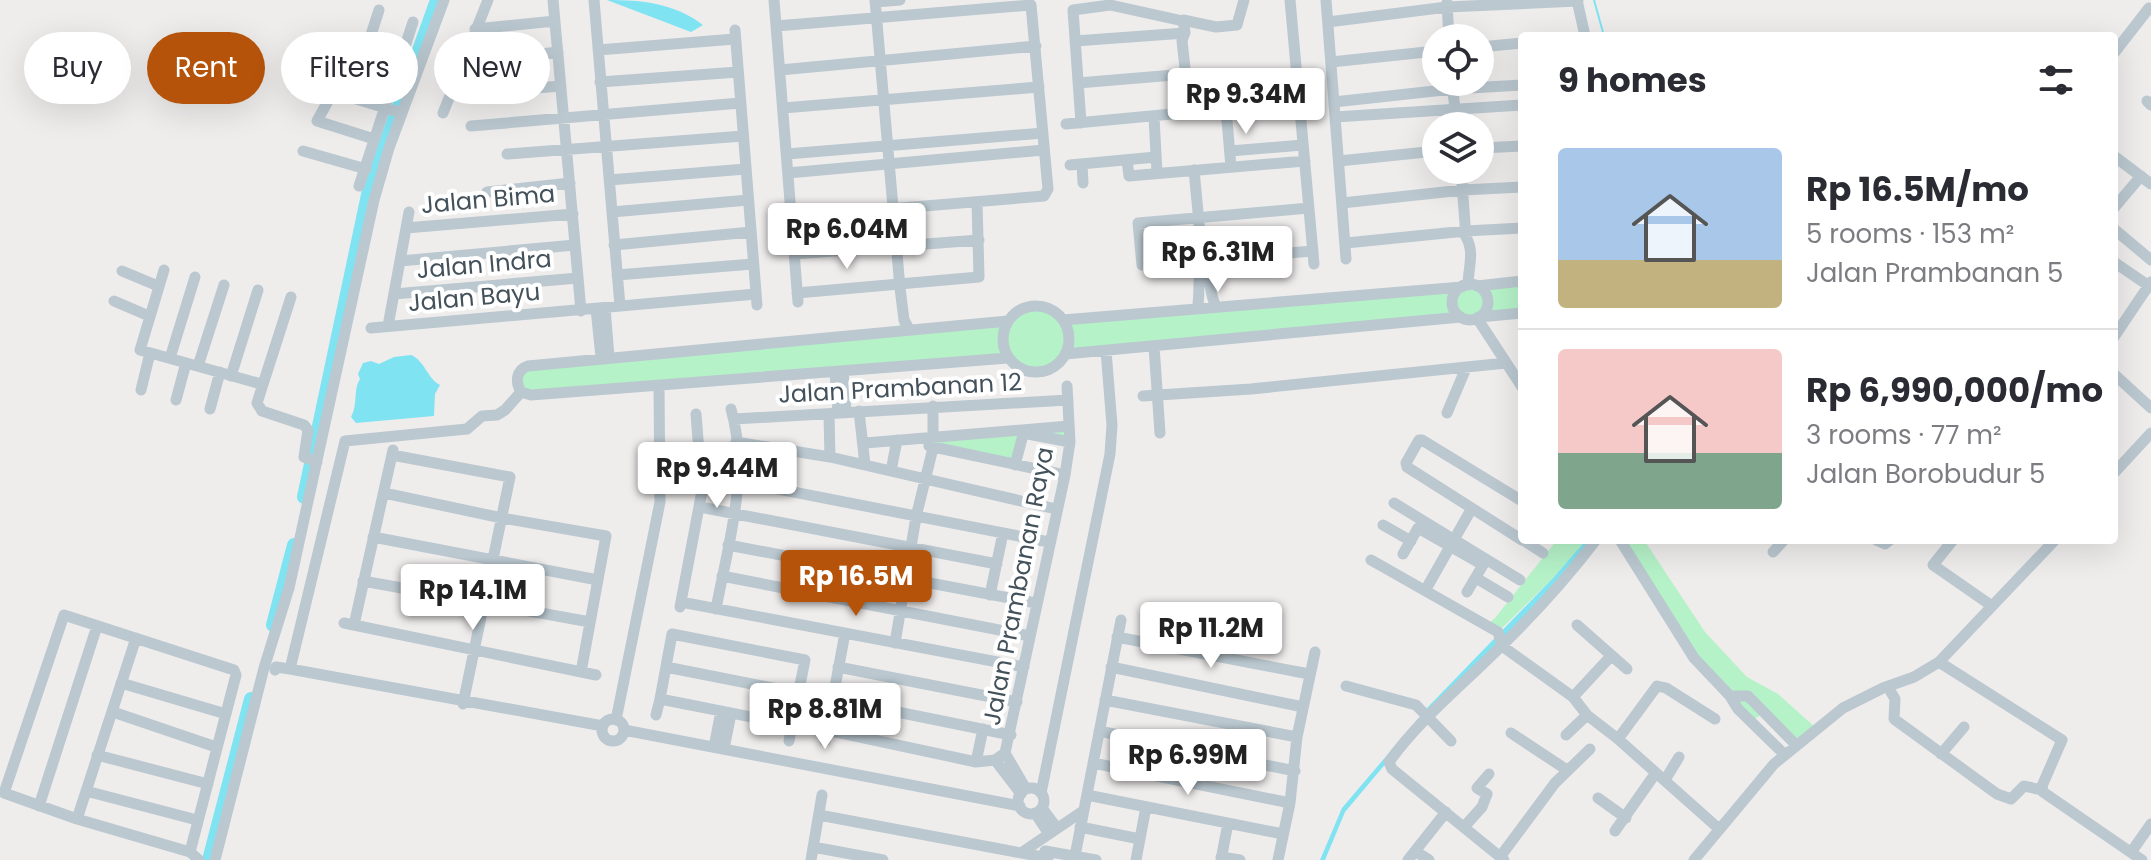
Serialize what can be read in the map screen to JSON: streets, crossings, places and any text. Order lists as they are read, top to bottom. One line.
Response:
{"streets":{"street":["Jalan Bima","Jalan Indra","Jalan Bayu","Jalan Prambanan 12","Jalan Prambanan Raya"]},"crossings":[["Jalan Prambanan 12","Jalan Prambanan Raya"]],"page":{"chip":["Buy","Rent","Filters","New"],"heading":"9 homes","price":["Rp 9.34M","Rp 6.04M","Rp 6.31M","Rp 9.44M","Rp 16.5M","Rp 14.1M","Rp 11.2M","Rp 8.81M","Rp 6.99M"],"list":[{"name":"Rp 16.5M/mo","note":"5 rooms · 153 m² · Jalan Prambanan 5"},{"name":"Rp 6,990,000/mo","note":"3 rooms · 77 m² · Jalan Borobudur 5"}]}}
